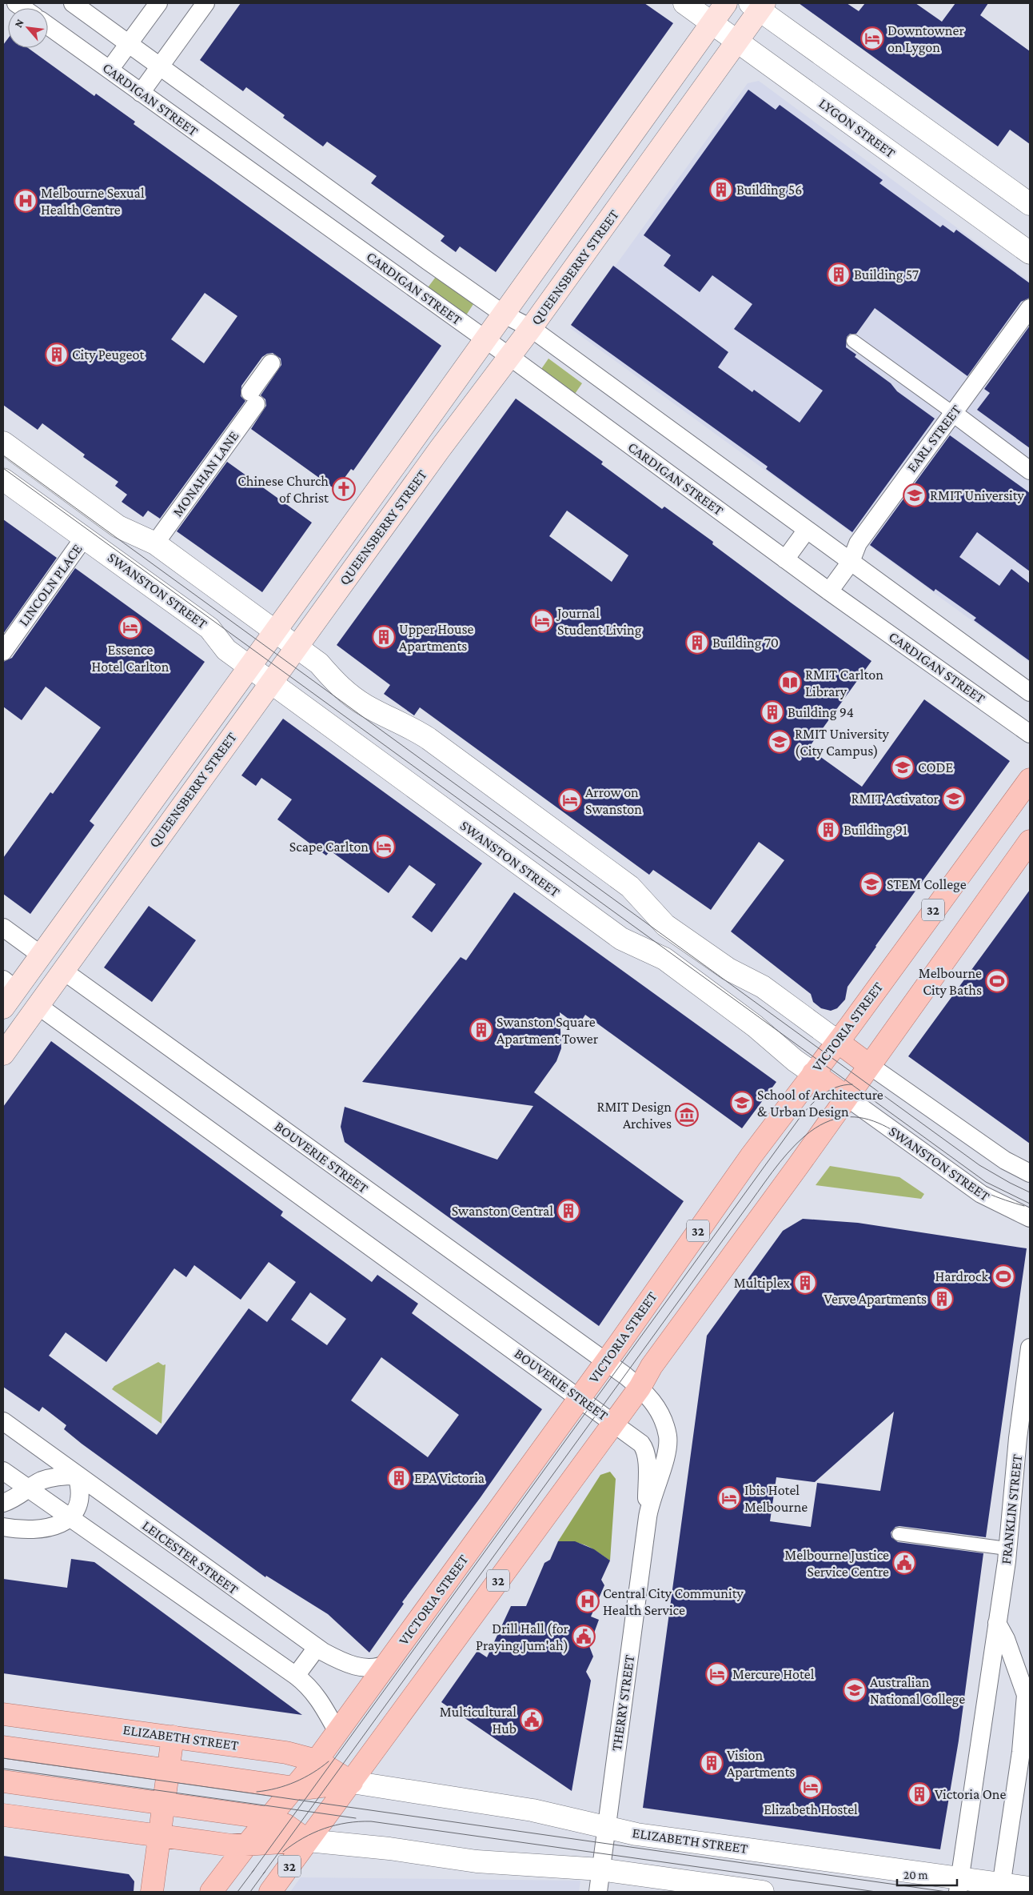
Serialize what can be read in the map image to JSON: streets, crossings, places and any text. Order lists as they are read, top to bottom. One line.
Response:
{"streets":{"main road":["QUEENSBERRY STREET","SWANSTON STREET","32","VICTORIA STREET","BOUVERIE STREET","ELIZABETH STREET"],"street":["CARDIGAN STREET","LYGON STREET","EARL STREET","MONAHAN LANE","LINCOLN PLACE","FRANKLIN STREET","LEICESTER STREET","THERRY STREET"]},"crossings":[["CARDIGAN STREET","QUEENSBERRY STREET"],["CARDIGAN STREET","EARL STREET"],["LYGON STREET","QUEENSBERRY STREET"],["QUEENSBERRY STREET","SWANSTON STREET"],["QUEENSBERRY STREET","BOUVERIE STREET"],["LINCOLN PLACE","SWANSTON STREET"],["SWANSTON STREET","32"],["SWANSTON STREET","VICTORIA STREET"],["32","BOUVERIE STREET"],["32","THERRY STREET"],["32","ELIZABETH STREET"],["VICTORIA STREET","BOUVERIE STREET"],["VICTORIA STREET","LEICESTER STREET"],["VICTORIA STREET","ELIZABETH STREET"],["BOUVERIE STREET","THERRY STREET"],["FRANKLIN STREET","ELIZABETH STREET"],["THERRY STREET","ELIZABETH STREET"]],"places":{"hotel":["Downtowner on Lygon","Journal Student Living","Essence Hotel Carlton","Arrow on Swanston","Scape Carlton","Ibis Hotel Melbourne","Mercure Hotel","Elizabeth Hostel"],"building":["Building 56","Building 57","City Peugeot","Upper House Apartments","Building 70","Building 94","Building 91","Swanston Square Apartment Tower","Swanston Central","Multiplex","Verve Apartments","EPA Victoria","Vision Apartments","Victoria One"],"hospital":["Melbourne Sexual Health Centre","Central City Community Health Service"],"church":["Chinese Church of Christ"],"school or university":["RMIT University","RMIT University (City Campus)","CODE","RMIT Activator","STEM College","School of Architecture & Urban Design","Australian National College"],"library":["RMIT Carlton Library"],"sports":["Melbourne City Baths","Hardrock"],"museum":["RMIT Design Archives"],"public building":["Melbourne Justice Service Centre","Drill Hall (for Praying Jum'ah)","Multicultural Hub"]},"scale_bar":"20 m","north":"top left"}
